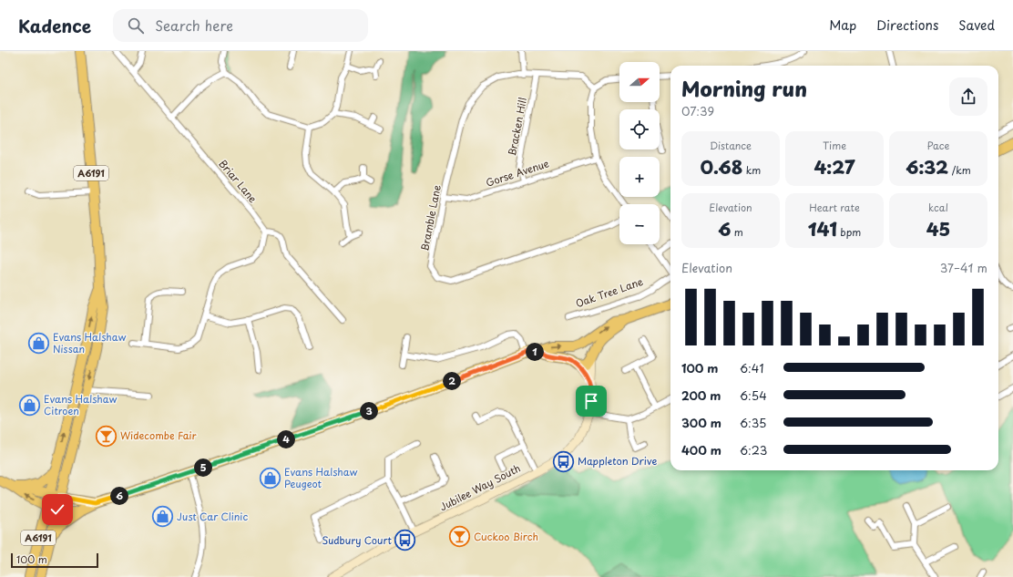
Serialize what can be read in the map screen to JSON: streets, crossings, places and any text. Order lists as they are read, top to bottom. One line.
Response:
{"streets":{"main road":["A6191"],"street":["Bracken Hill","Gorse Avenue","Briar Lane","Bramble Lane","Oak Tree Lane","Jubilee Way South"]},"crossings":[["Bracken Hill","Gorse Avenue"],["Bracken Hill","Bramble Lane"],["Gorse Avenue","Bramble Lane"]],"places":{"shop":["Evans Halshaw Nissan","Evans Halshaw Citroen","Evans Halshaw Peugeot","Just Car Clinic"],"bar":["Widecombe Fair","Cuckoo Birch"],"bus stop":["Mappleton Drive","Sudbury Court"]},"scale_bar":"100 m","north":"right","page":{"header":"Kadence","search":"Search here","nav":["Map","Directions","Saved"],"map_buttons":["+","−"],"heading":["Morning run","07:39"],"stats":[["Distance","0.68 km"],["Time","4:27"],["Pace","6:32 /km"],["Elevation","6 m"],["Heart rate","141 bpm"],["kcal","45"]],"chart":["Elevation","37–41 m"],"pins":["1","2","3","4","5","6"],"list":[{"name":"100 m","note":"6:41"},{"name":"200 m","note":"6:54"},{"name":"300 m","note":"6:35"},{"name":"400 m","note":"6:23"}],"scale":"100 m"}}
